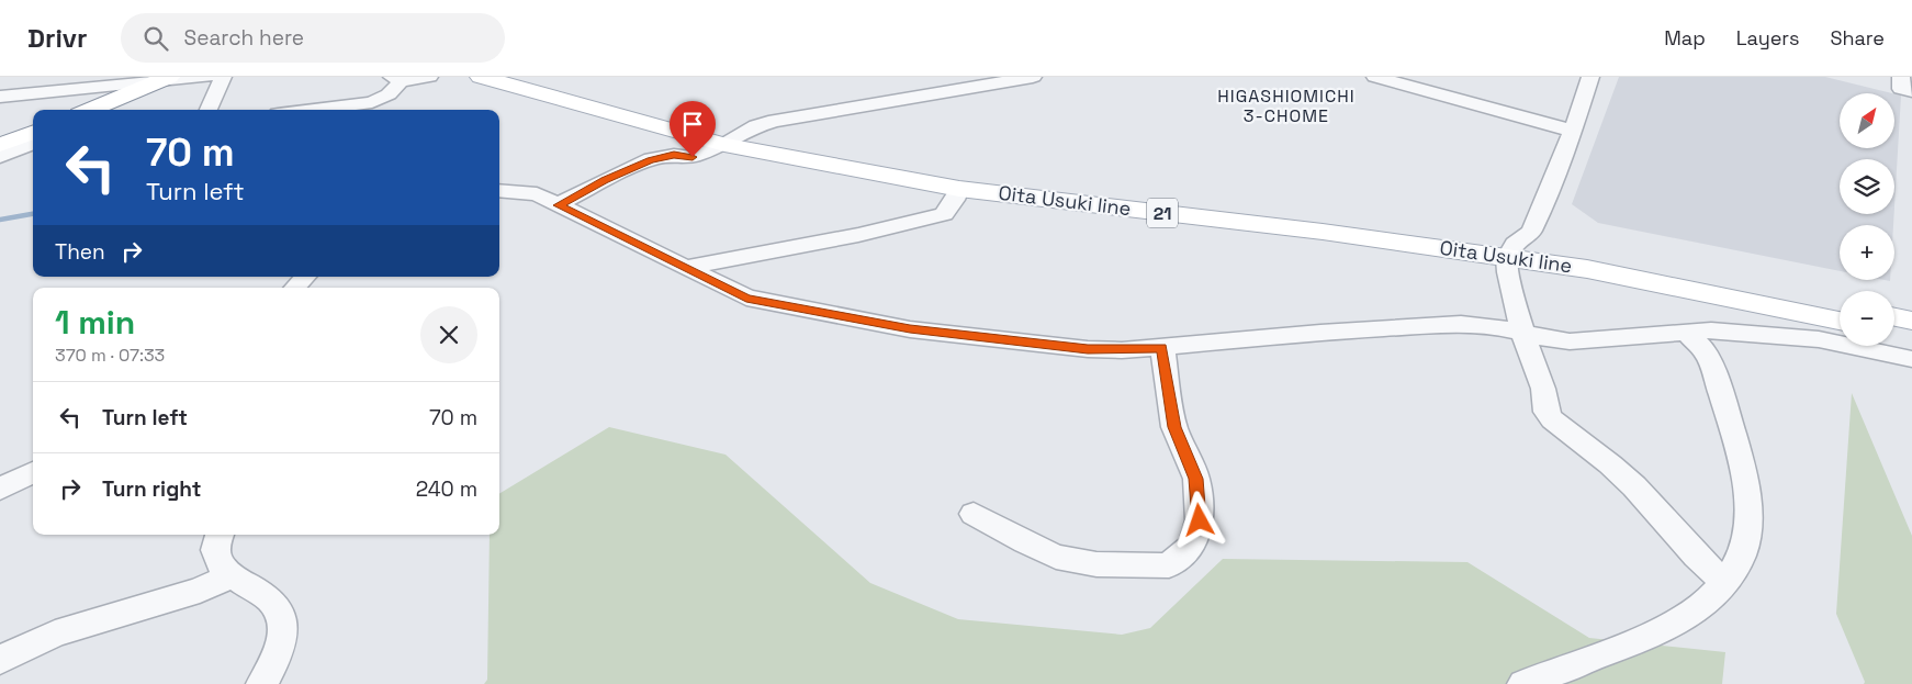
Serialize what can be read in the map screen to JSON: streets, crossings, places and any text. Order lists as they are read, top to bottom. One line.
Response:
{"streets":{"main road":["Oita Usuki line","21"]},"districts":["HIGASHIOMICHI 3-CHOME"],"north":"top right","page":{"header":"Drivr","search":"Search here","nav":["Map","Layers","Share"],"map_buttons":["+","−"],"turn":["70 m","Turn left"],"then":"Then","heading":["1 min","370 m · 07:33"],"list":[{"name":"Turn left","value":"70 m"},{"name":"Turn right","value":"240 m"}]}}
